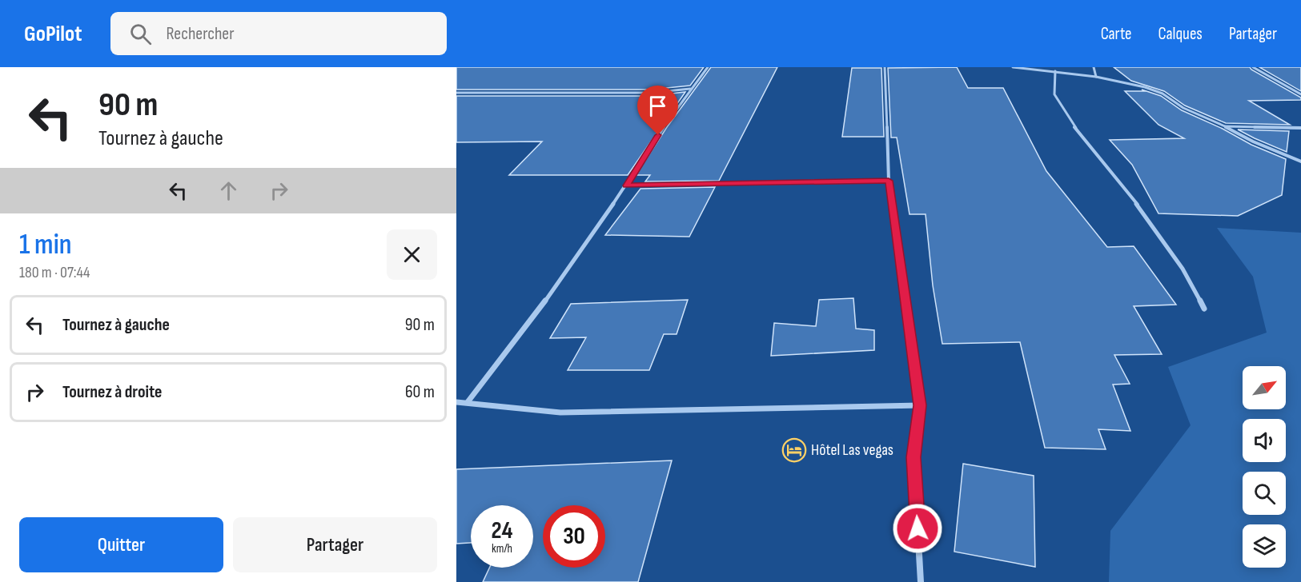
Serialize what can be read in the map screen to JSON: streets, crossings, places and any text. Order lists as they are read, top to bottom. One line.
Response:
{"places":{"hotel":["Hôtel Las vegas"]},"north":"top right","page":{"header":"GoPilot","search":"Rechercher","nav":["Carte","Calques","Partager"],"turn":["90 m","Tournez à gauche"],"heading":["1 min","180 m · 07:44"],"list":[{"name":"Tournez à gauche","value":"90 m"},{"name":"Tournez à droite","value":"60 m"}],"speed":"24 km/h","limit":"30","buttons":["Quitter","Partager"]}}
